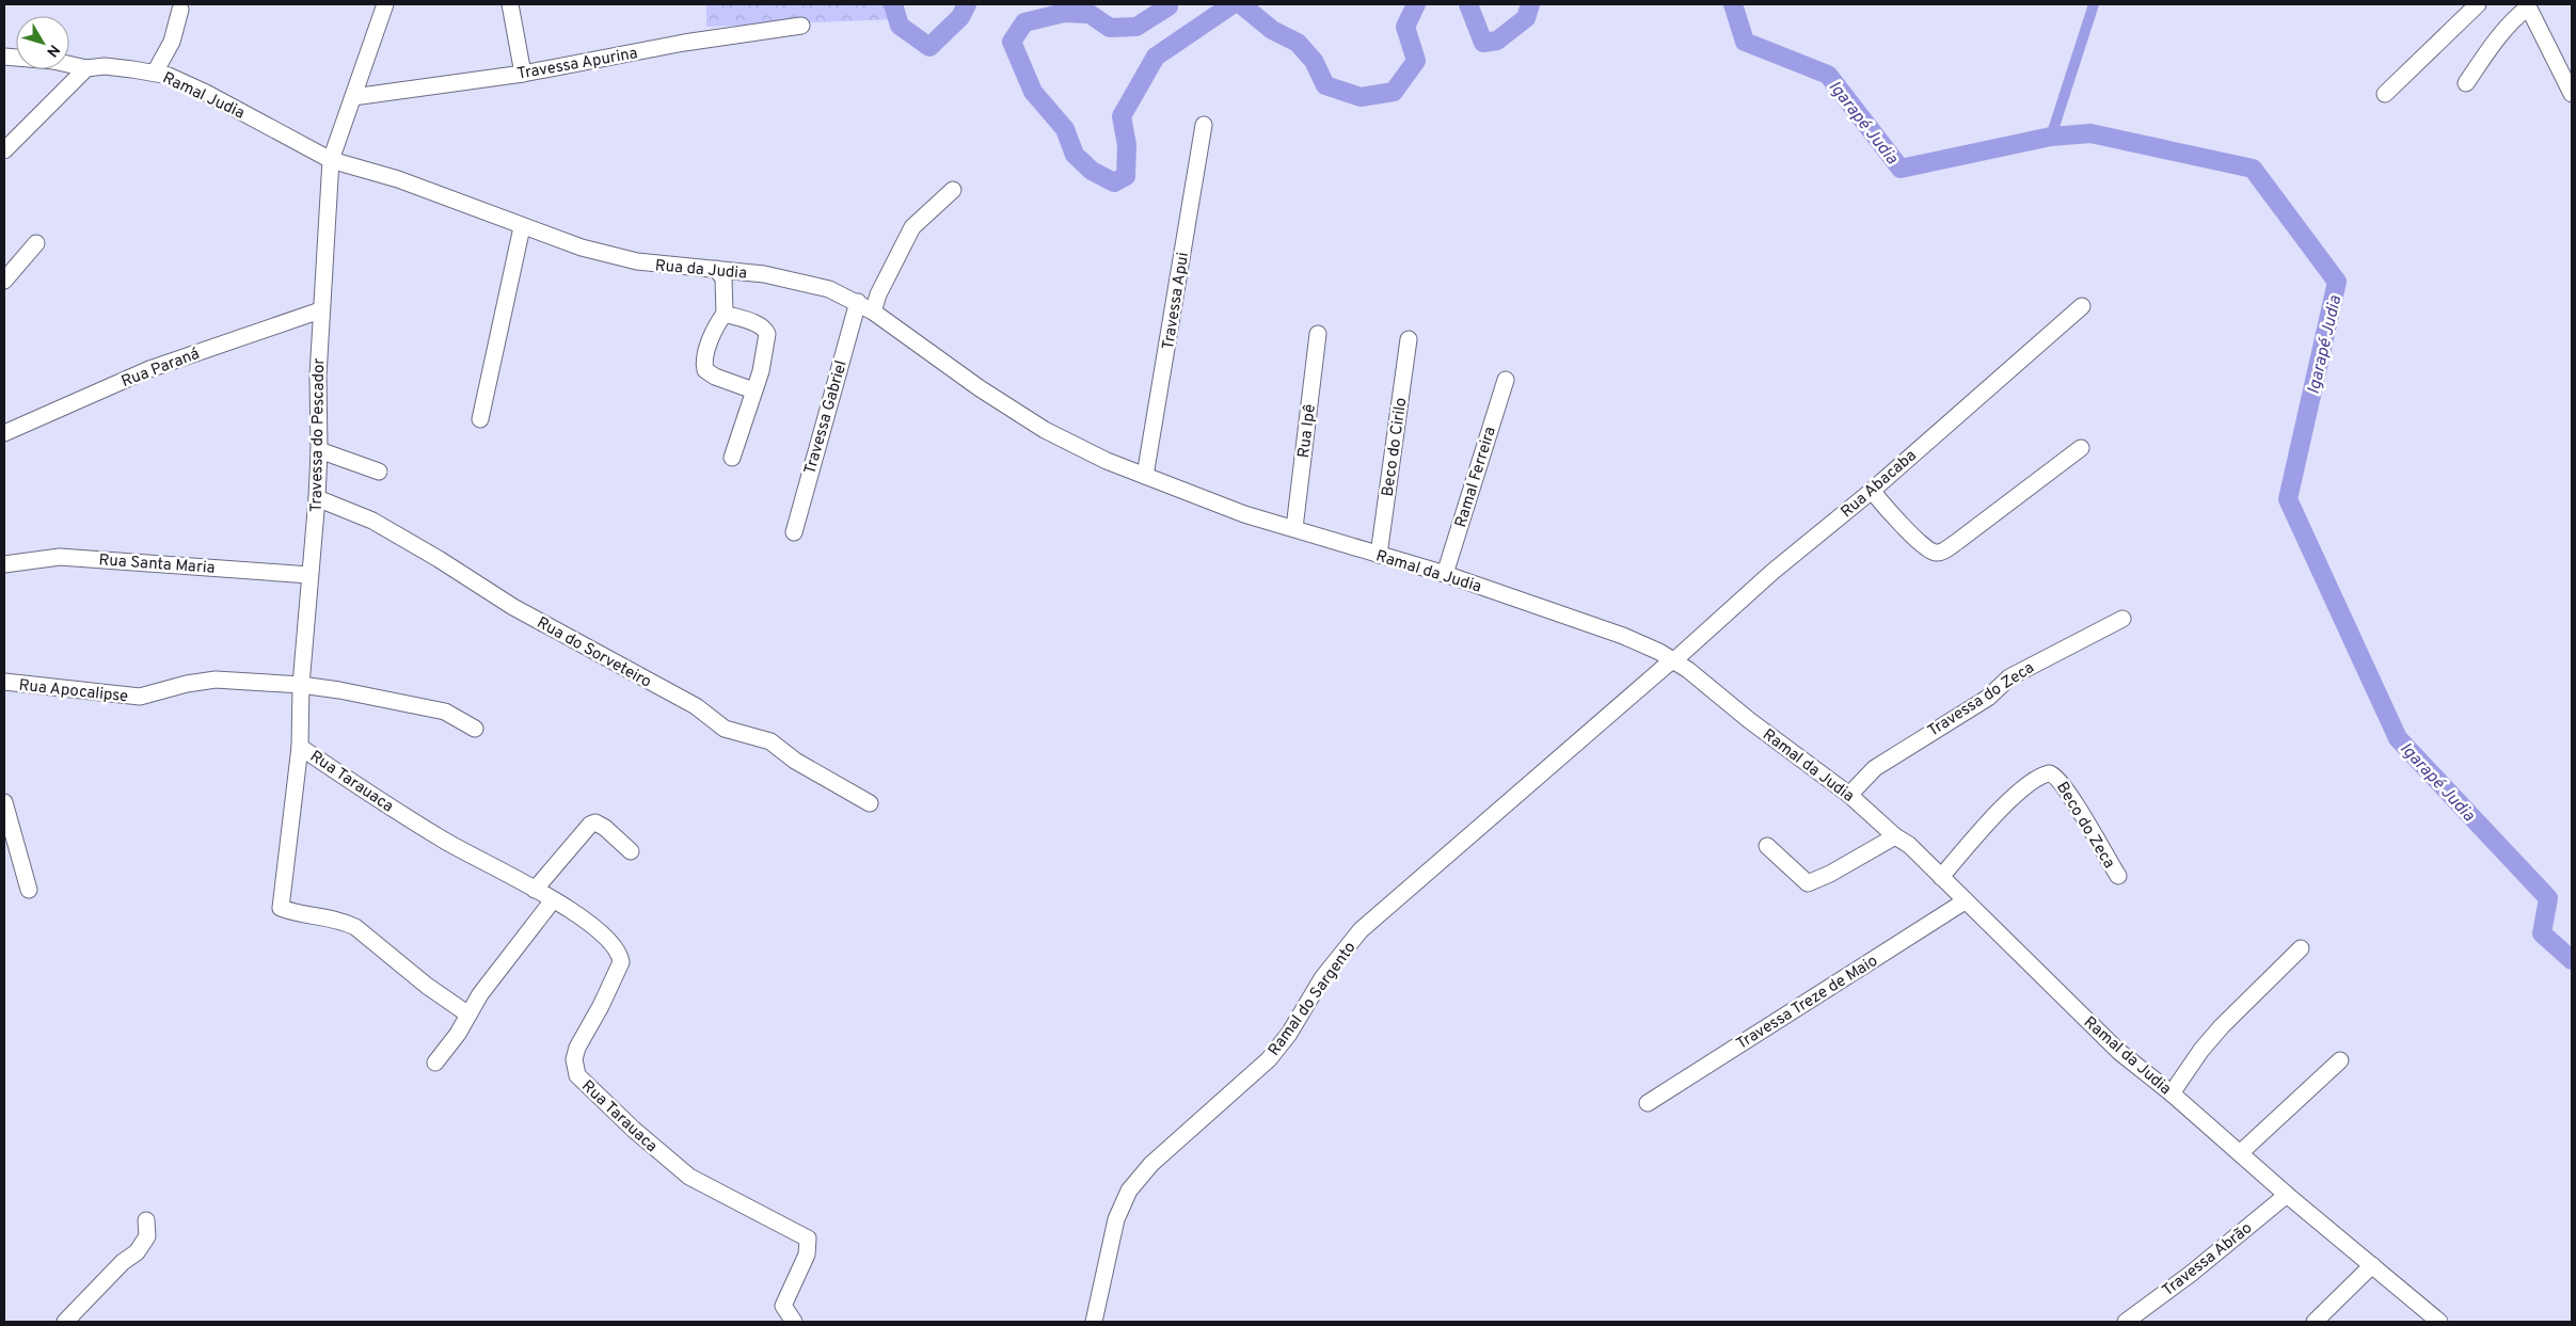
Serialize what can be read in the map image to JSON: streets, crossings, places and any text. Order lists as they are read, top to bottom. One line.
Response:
{"streets":{"street":["Travessa Apurina","Ramal Judia","Rua da Judia","Travessa Apui","Rua Paraná","Travessa Gabriel","Rua Ipê","Travessa do Pescador","Beco do Cirilo","Ramal Ferreira","Rua Abacaba","Rua Santa Maria","Ramal da Judia","Rua do Sorveteiro","Rua Apocalipse","Travessa do Zeca","Rua Tarauaca","Beco do Zeca","Ramal do Sargento","Travessa Treze de Maio","Travessa Abrão"]},"crossings":[["Travessa Apurina","Travessa do Pescador"],["Ramal Judia","Rua da Judia"],["Ramal Judia","Travessa do Pescador"],["Rua da Judia","Travessa Gabriel"],["Rua da Judia","Travessa do Pescador"],["Rua da Judia","Ramal da Judia"],["Travessa Apui","Ramal da Judia"],["Rua Paraná","Travessa do Pescador"],["Rua Ipê","Ramal da Judia"],["Travessa do Pescador","Rua Santa Maria"],["Travessa do Pescador","Rua do Sorveteiro"],["Travessa do Pescador","Rua Apocalipse"],["Travessa do Pescador","Rua Tarauaca"],["Beco do Cirilo","Ramal da Judia"],["Ramal Ferreira","Ramal da Judia"],["Rua Abacaba","Ramal da Judia"],["Rua Abacaba","Ramal do Sargento"],["Ramal da Judia","Travessa do Zeca"],["Ramal da Judia","Beco do Zeca"],["Ramal da Judia","Ramal do Sargento"],["Ramal da Judia","Travessa Treze de Maio"],["Ramal da Judia","Travessa Abrão"]],"water":["Igarapé Judia"],"north":"bottom right"}
